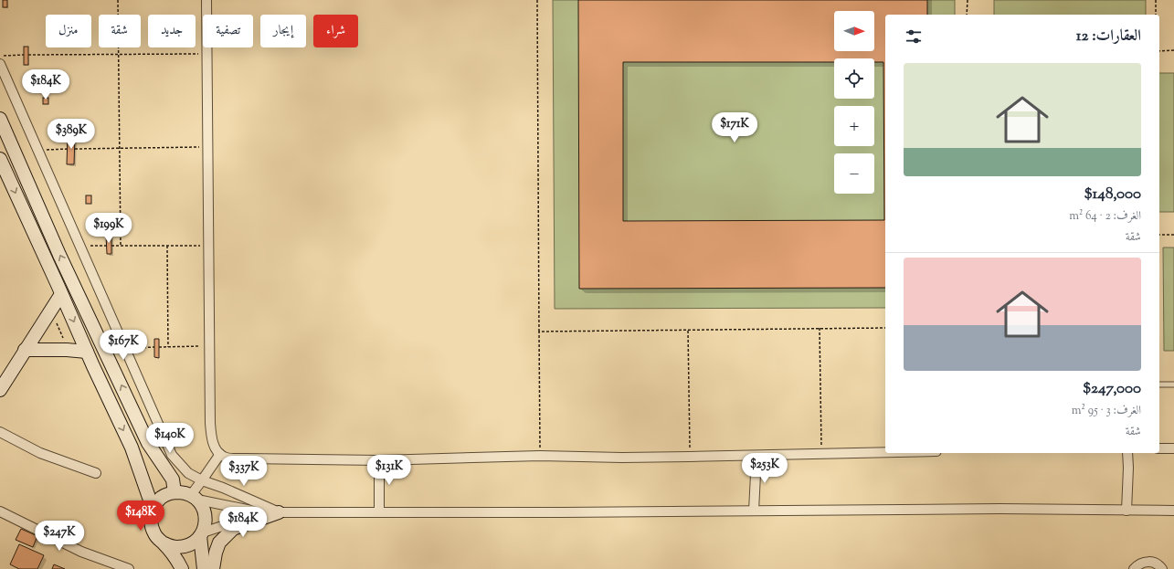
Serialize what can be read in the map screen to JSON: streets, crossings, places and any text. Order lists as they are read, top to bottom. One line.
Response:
{"north":"right","page":{"map_buttons":["+","−"],"chip":["شراء","إيجار","تصفية","جديد","شقة","منزل"],"heading":"العقارات: 12","list":[{"name":"$148,000","note":"الغرف: 2 · 64 m² · شقة"},{"name":"$247,000","note":"الغرف: 3 · 95 m² · شقة"}],"price":["$184K","$171K","$389K","$199K","$167K","$140K","$253K","$131K","$337K","$148K","$184K","$247K"]}}
